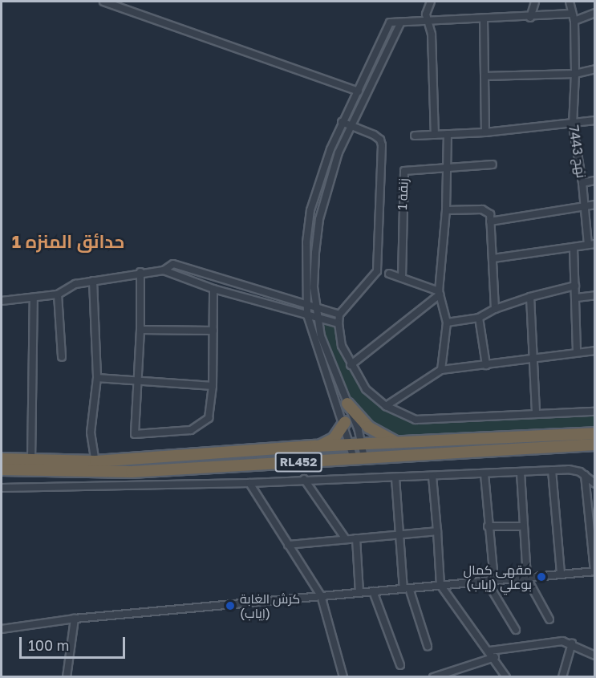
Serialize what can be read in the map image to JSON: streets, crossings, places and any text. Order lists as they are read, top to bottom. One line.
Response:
{"streets":{"highway":["RL452"],"street":["نهج 7443","زنقة 1"]},"districts":["حدائق المنزه 1"],"places":["مقهى كمال بوعلي (إياب)","كرش الغابة (إياب)"],"scale_bar":"100 m"}
